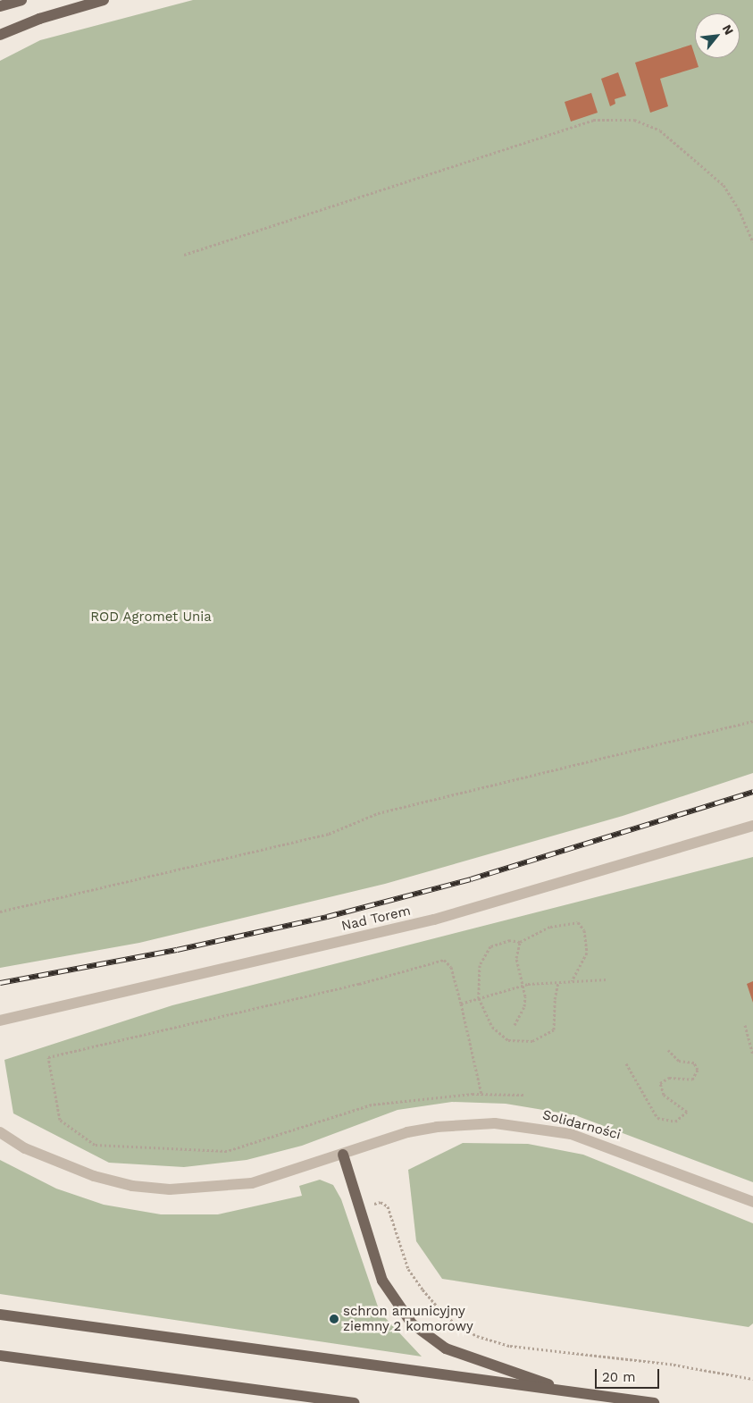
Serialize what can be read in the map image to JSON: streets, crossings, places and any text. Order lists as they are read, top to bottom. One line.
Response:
{"streets":{"street":["Nad Torem","Solidarności"]},"parks":["ROD Agromet Unia"],"places":["schron amunicyjny ziemny 2 komorowy"],"scale_bar":"20 m","north":"top right"}
